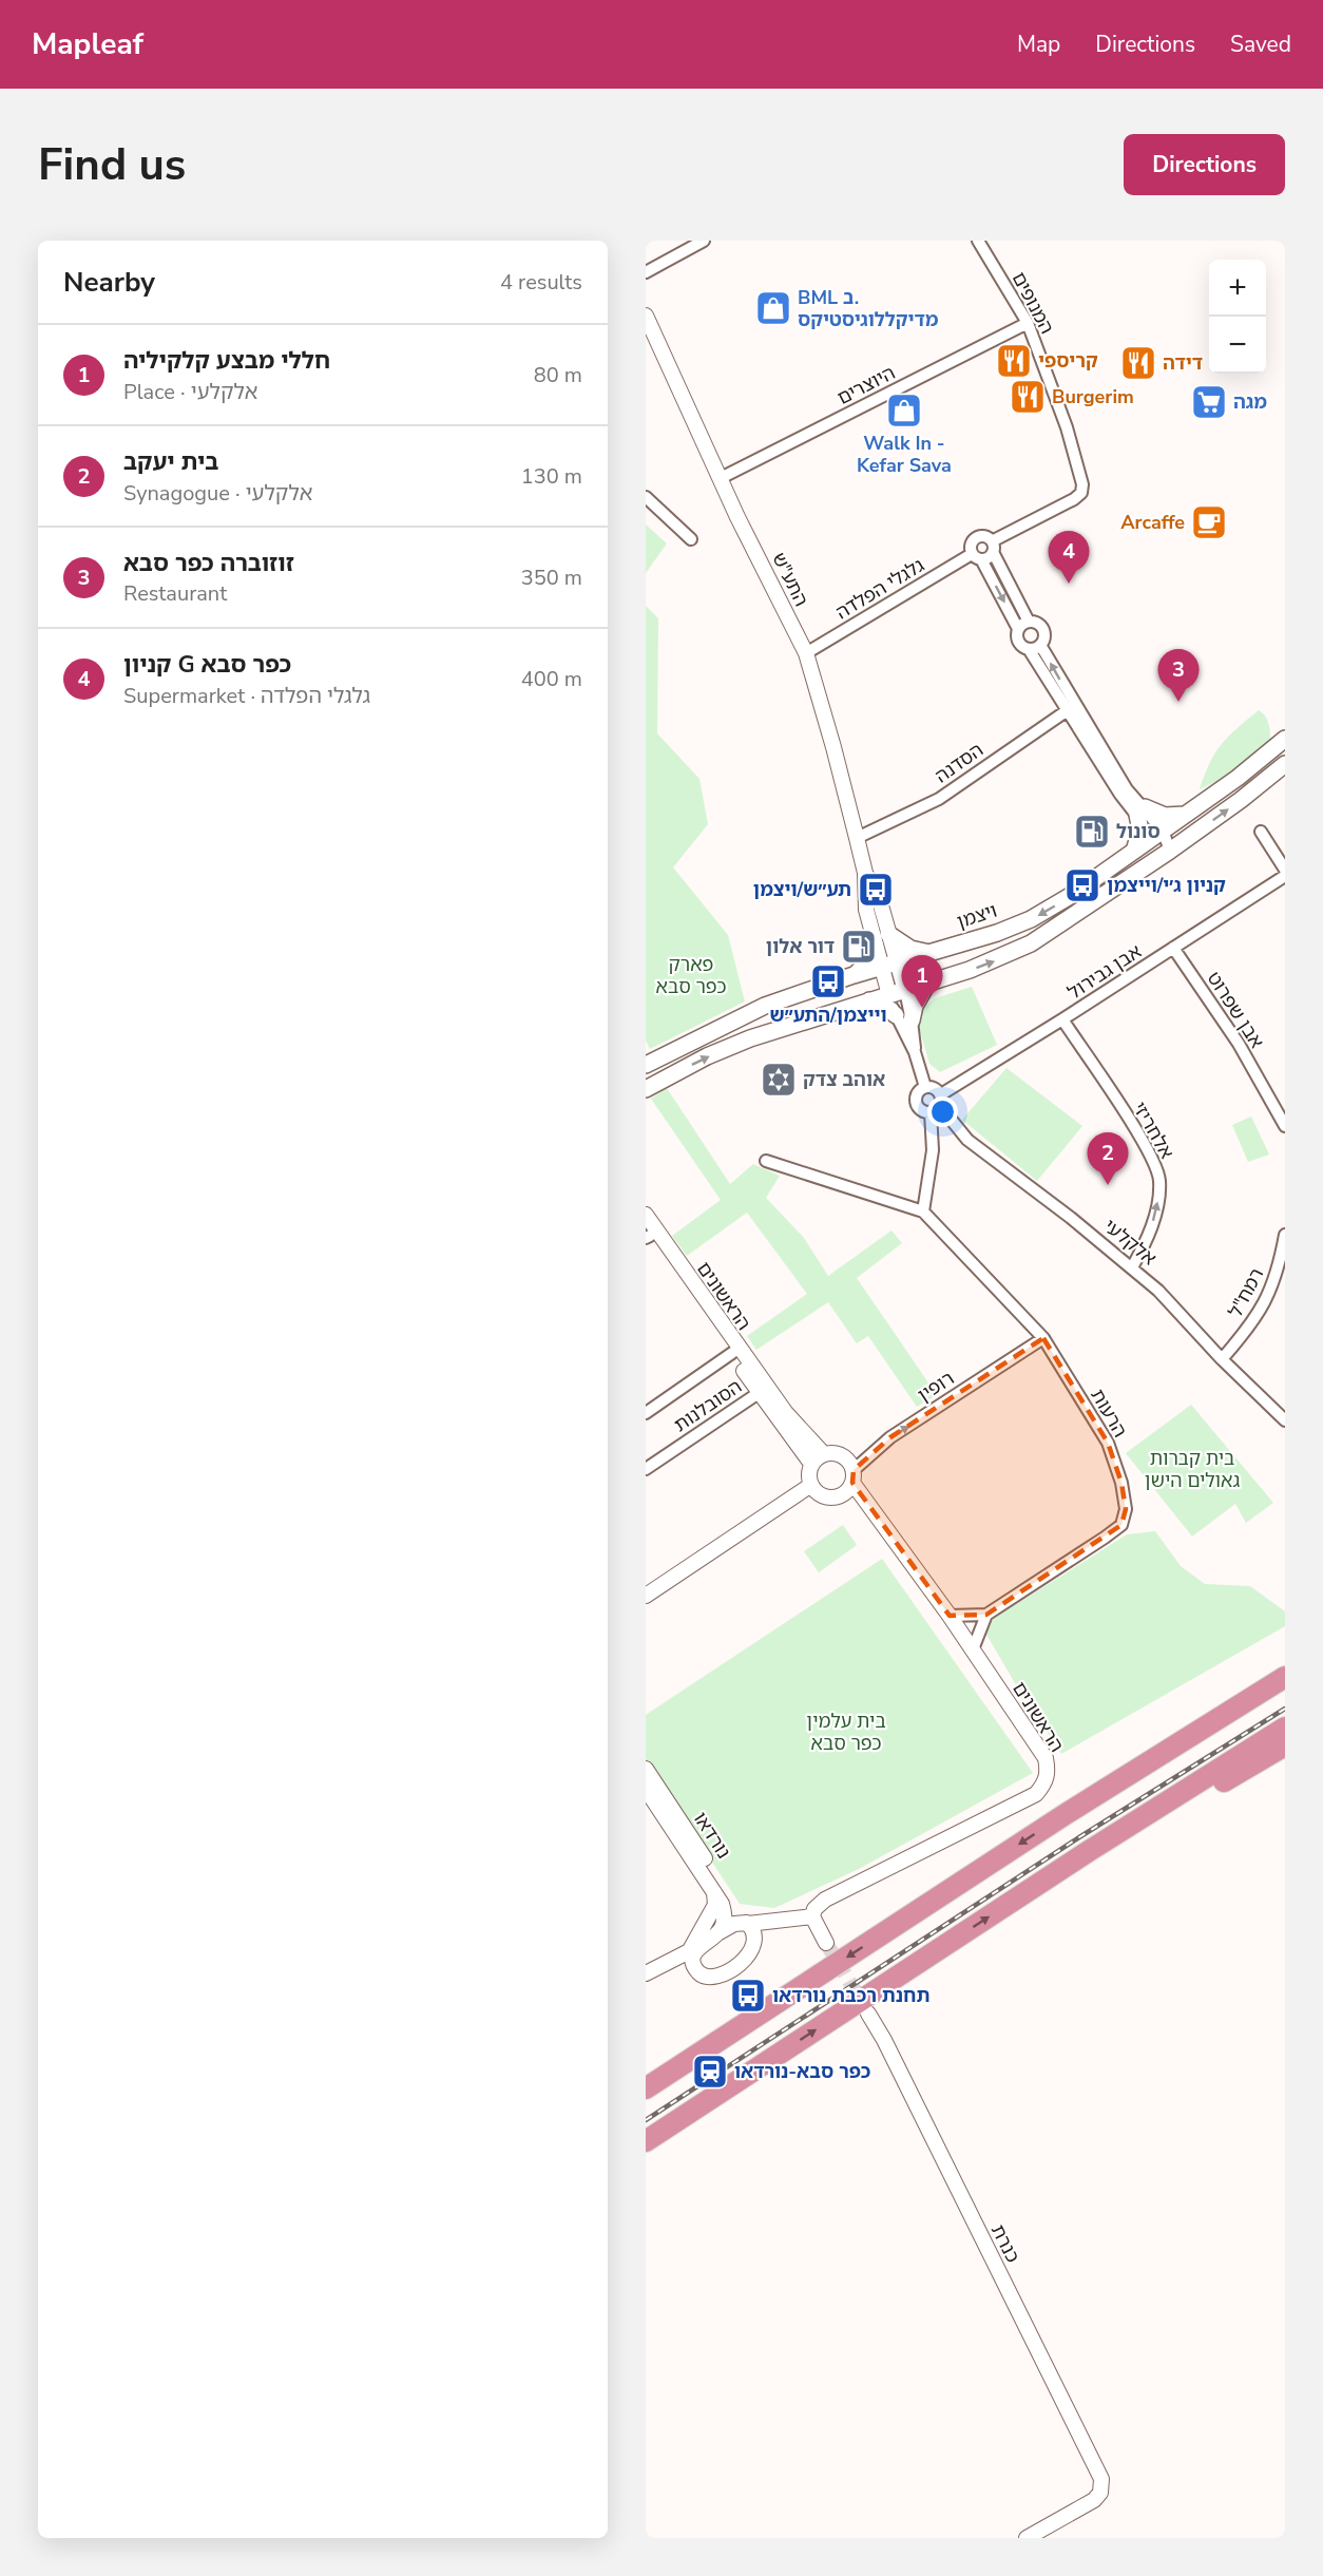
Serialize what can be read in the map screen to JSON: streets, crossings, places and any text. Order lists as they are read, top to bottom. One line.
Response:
{"streets":{"main road":["ויצמן"],"street":["המנופים","היוצרים","התע\"ש","גלגלי הפלדה","הסדנה","אבן גבירול","אבן שפרוט","אלחריזי","אלקלעי","רמח\"ל","הראשונים","רופין","הסובלנות","הרעות","נורדאו","כנרת"]},"crossings":[["המנופים","היוצרים"],["המנופים","גלגלי הפלדה"],["היוצרים","התע\"ש"],["התע\"ש","גלגלי הפלדה"],["התע\"ש","הסדנה"],["התע\"ש","ויצמן"],["אבן גבירול","אבן שפרוט"],["אבן גבירול","אלחריזי"],["אבן גבירול","אלקלעי"],["אלחריזי","אלקלעי"],["אלקלעי","רמח\"ל"],["הראשונים","רופין"],["הראשונים","הסובלנות"],["רופין","הרעות"]],"one_way":["אלחריזי","רופין"],"parks":["פארק כפר סבא","בית קברות גאולים הישן","בית עלמין כפר סבא"],"places":{"shop":["BML ב. מדיקללוגיסטיקס","Walk In - Kefar Sava"],"restaurant":["קריספי","דידה","Burgerim"],"supermarket":["מגה"],"cafe":["Arcaffe"],"fuel station":["סונול","דור אלון"],"bus stop":["קניון ג׳י/וייצמן","תע״ש/ויצמן","וייצמן/התע״ש","תחנת רכבת נורדאו"],"synagogue":["אוהב צדק"],"station":["כפר סבא-נורדאו"]},"page":{"header":"Mapleaf","nav":["Map","Directions","Saved"],"buttons":"Directions","title":"Find us","heading":["Nearby","4 results"],"map_buttons":["+","−"],"list":[{"mark":"1","name":"חללי מבצע קלקיליה","note":"Place · אלקלעי","value":"80 m"},{"mark":"2","name":"בית יעקב","note":"Synagogue · אלקלעי","value":"130 m"},{"mark":"3","name":"זוזוברה כפר סבא","note":"Restaurant","value":"350 m"},{"mark":"4","name":"קניון G כפר סבא","note":"Supermarket · גלגלי הפלדה","value":"400 m"}],"pins":["4","3","1","2"]}}
